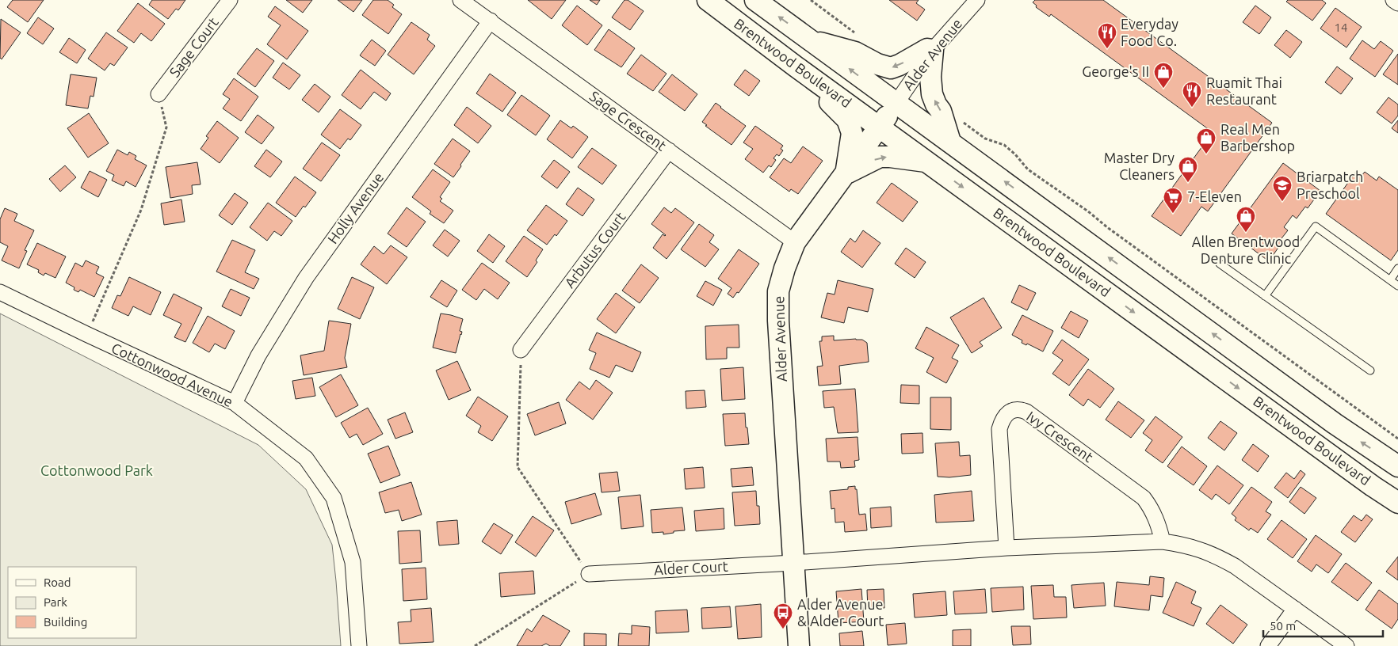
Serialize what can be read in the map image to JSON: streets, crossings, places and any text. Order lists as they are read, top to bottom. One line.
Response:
{"streets":{"main road":["Alder Avenue","Brentwood Boulevard"],"street":["Sage Court","Sage Crescent","Holly Avenue","Arbutus Court","Cottonwood Avenue","Ivy Crescent","Alder Court"]},"crossings":[["Alder Avenue","Brentwood Boulevard"],["Alder Avenue","Sage Crescent"],["Alder Avenue","Alder Court"],["Sage Crescent","Holly Avenue"],["Sage Crescent","Arbutus Court"],["Holly Avenue","Cottonwood Avenue"]],"parks":["Cottonwood Park"],"places":{"restaurant":["Everyday Food Co.","Ruamit Thai Restaurant"],"shop":["George's II","Real Men Barbershop","Master Dry Cleaners","Allen Brentwood Denture Clinic"],"school or university":["Briarpatch Preschool"],"supermarket":["7-Eleven"],"bus stop":["Alder Avenue & Alder Court"]},"house_numbers":["14"],"legend":["Road","Park","Building"],"scale_bar":"50 m"}
